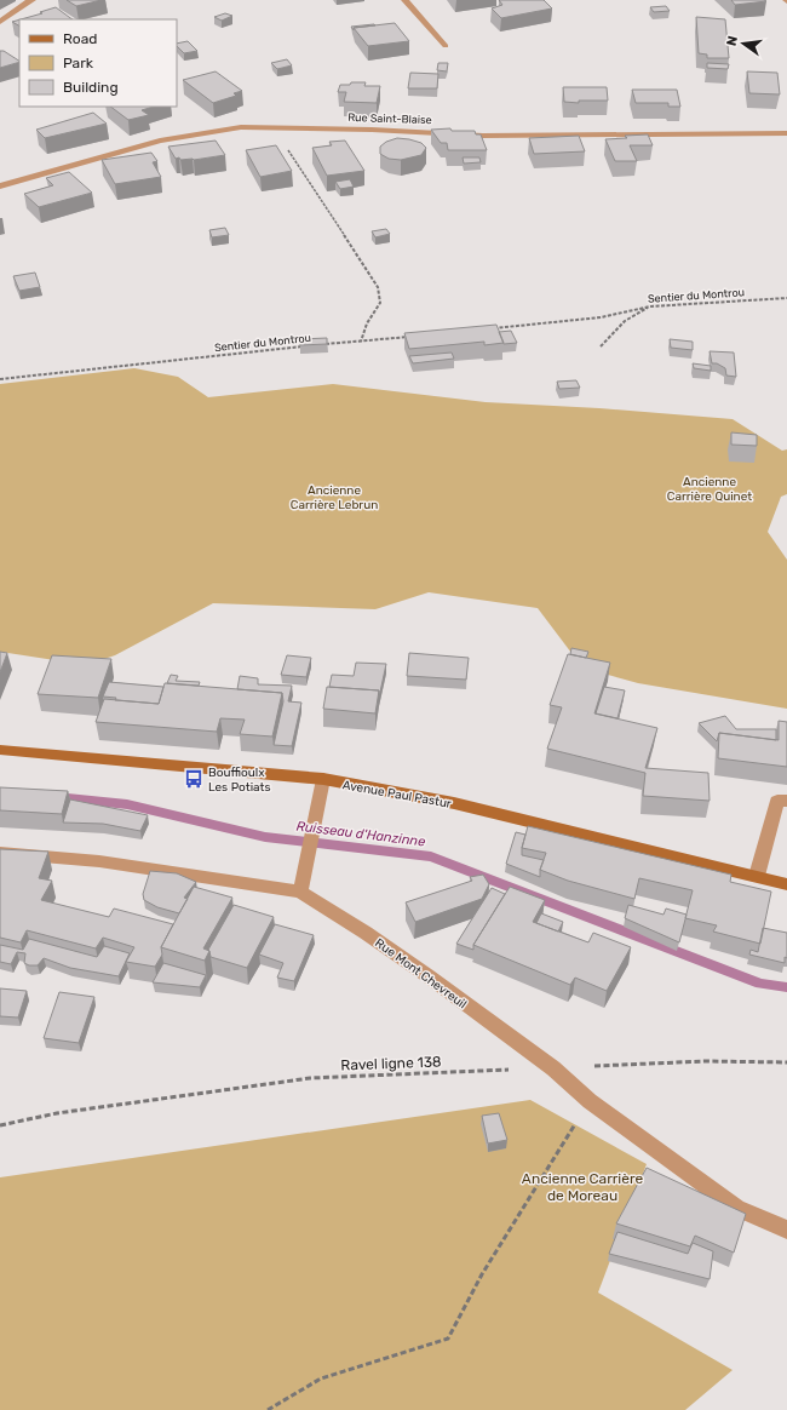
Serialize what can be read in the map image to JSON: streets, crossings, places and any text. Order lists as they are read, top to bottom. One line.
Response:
{"streets":{"main road":["Avenue Paul Pastur"],"street":["Rue Saint-Blaise","Rue Mont Chevreuil"],"path":["Sentier du Montrou","Ravel ligne 138"]},"crossings":[["Rue Mont Chevreuil","Ravel ligne 138"]],"water":["Ruisseau d'Hanzinne"],"parks":["Ancienne Carrière Quinet","Ancienne Carrière Lebrun","Ancienne Carrière de Moreau"],"places":{"bus stop":["Bouffioulx Les Potiats"]},"legend":["Road","Park","Building"],"north":"left"}
